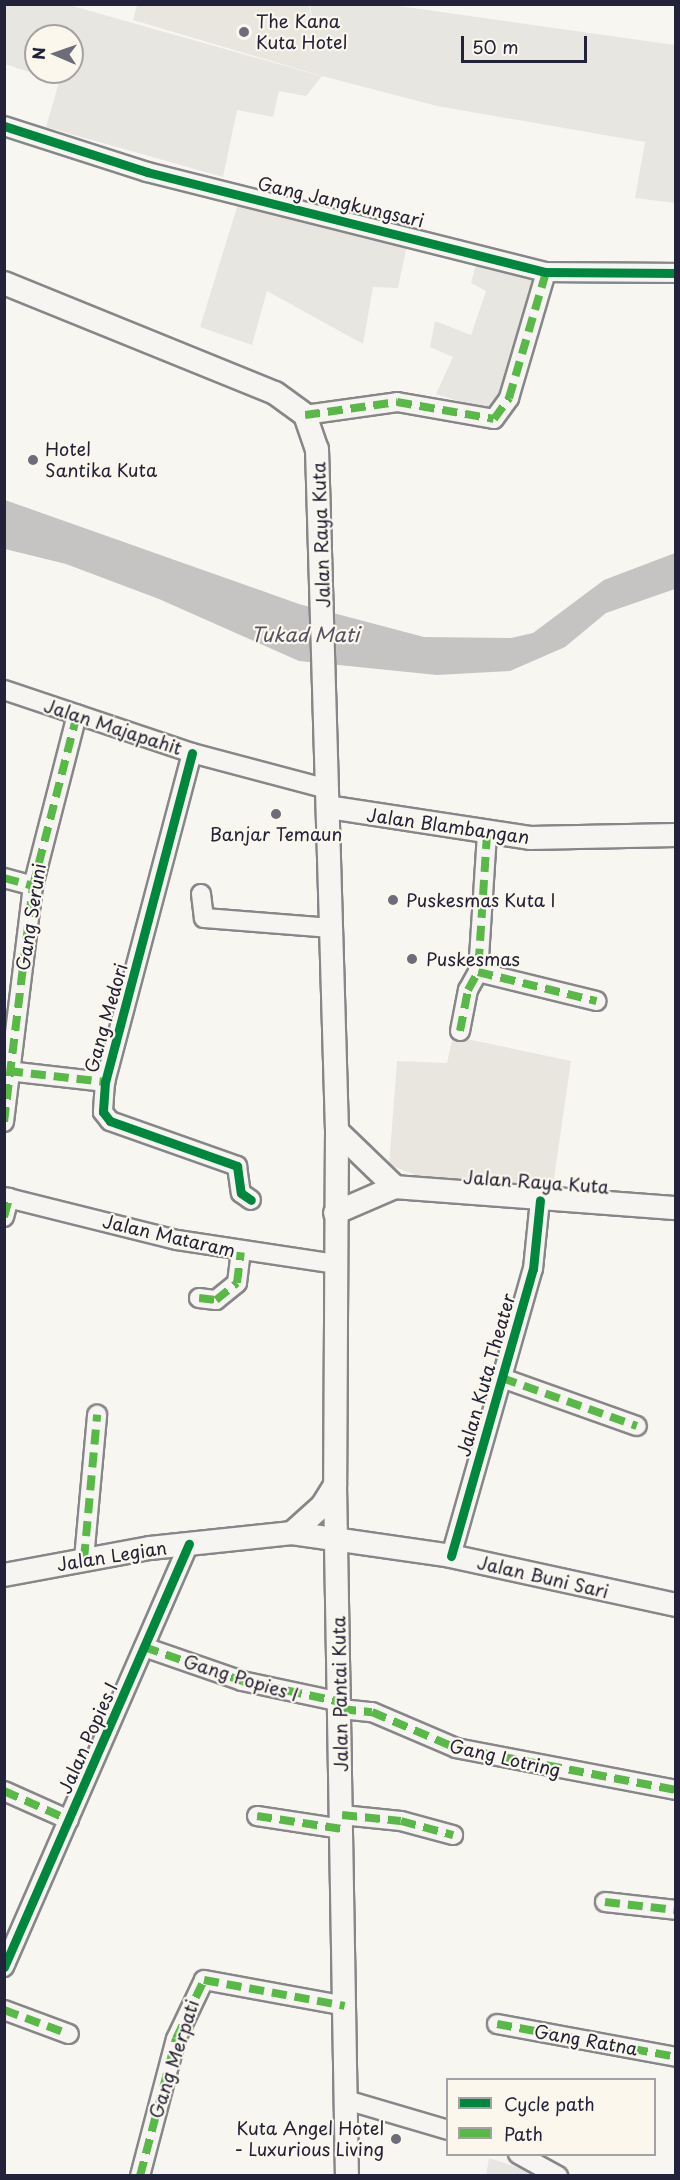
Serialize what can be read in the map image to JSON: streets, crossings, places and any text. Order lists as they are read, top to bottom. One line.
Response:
{"streets":{"main road":["Jalan Raya Kuta","Jalan Blambangan","Jalan Legian","Jalan Buni Sari","Jalan Pantai Kuta"],"street":["Gang Jangkungsari","Jalan Majapahit","Gang Seruni","Gang Medori","Jalan Mataram","Jalan Kuta Theater","Gang Popies I","Jalan Popies I","Gang Lotring","Gang Ratna","Gang Merpati"]},"crossings":[["Jalan Raya Kuta","Jalan Majapahit"],["Jalan Raya Kuta","Jalan Blambangan"],["Jalan Raya Kuta","Jalan Kuta Theater"],["Jalan Raya Kuta","Jalan Pantai Kuta"],["Jalan Majapahit","Jalan Blambangan"],["Jalan Majapahit","Gang Seruni"],["Jalan Majapahit","Gang Medori"],["Jalan Mataram","Jalan Pantai Kuta"],["Jalan Kuta Theater","Jalan Buni Sari"],["Jalan Legian","Jalan Buni Sari"],["Jalan Legian","Jalan Pantai Kuta"],["Jalan Legian","Jalan Popies I"],["Jalan Buni Sari","Jalan Pantai Kuta"],["Gang Popies I","Jalan Pantai Kuta"],["Gang Popies I","Jalan Popies I"],["Gang Popies I","Gang Lotring"],["Jalan Pantai Kuta","Gang Lotring"],["Jalan Pantai Kuta","Gang Merpati"]],"water":["Tukad Mati"],"places":["The Kana Kuta Hotel","Hotel Santika Kuta","Banjar Temaun","Puskesmas Kuta I","Puskesmas","Kuta Angel Hotel - Luxurious Living"],"legend":["Cycle path","Path"],"scale_bar":"50 m","north":"left"}
